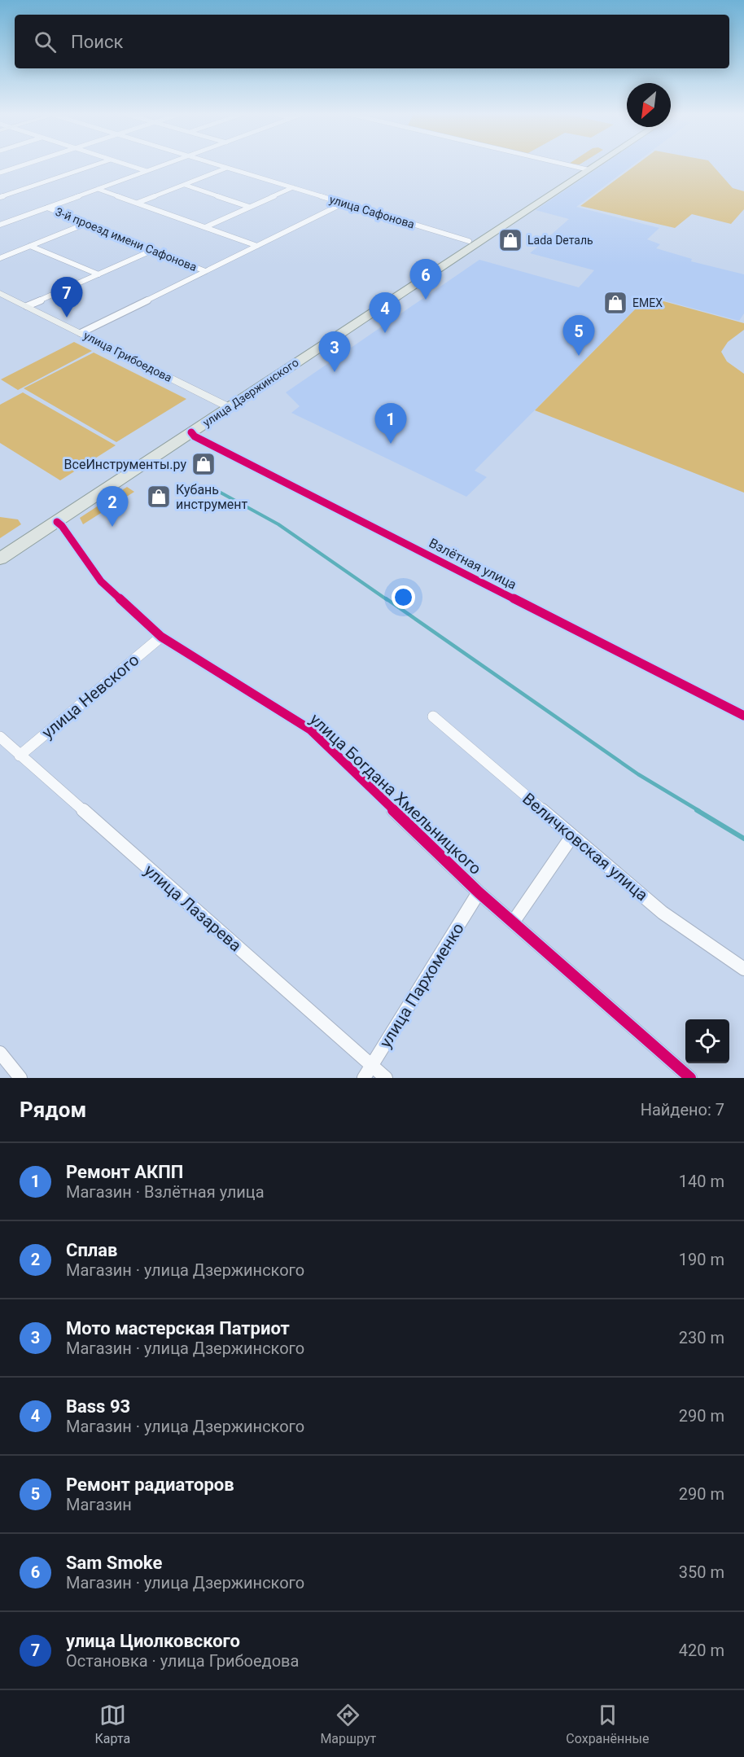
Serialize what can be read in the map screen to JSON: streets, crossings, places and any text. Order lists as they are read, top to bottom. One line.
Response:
{"streets":{"main road":["улица Дзержинского"],"street":["улица Сафонова","3-й проезд имени Сафонова","улица Грибоедова","Взлётная улица","улица Невского","улица Богдана Хмельницкого","Величковская улица","улица Лазарева","улица Пархоменко"]},"crossings":[["улица Сафонова","улица Дзержинского"],["улица Грибоедова","улица Дзержинского"],["улица Дзержинского","Взлётная улица"],["улица Дзержинского","улица Богдана Хмельницкого"],["улица Невского","улица Богдана Хмельницкого"],["улица Невского","улица Лазарева"],["улица Богдана Хмельницкого","улица Пархоменко"],["улица Лазарева","улица Пархоменко"]],"places":{"shop":["Lada Dеталь","EMEX","ВсеИнструменты.ру","Кубань инструмент"]},"north":"bottom left","page":{"search":"Поиск","pins":["6","7","4","5","3","1","2"],"heading":["Рядом","Найдено: 7"],"list":[{"mark":"1","name":"Ремонт АКПП","note":"Магазин · Взлётная улица","value":"140 m"},{"mark":"2","name":"Сплав","note":"Магазин · улица Дзержинского","value":"190 m"},{"mark":"3","name":"Мото мастерская Патриот","note":"Магазин · улица Дзержинского","value":"230 m"},{"mark":"4","name":"Bass 93","note":"Магазин · улица Дзержинского","value":"290 m"},{"mark":"5","name":"Ремонт радиаторов","note":"Магазин","value":"290 m"},{"mark":"6","name":"Sam Smoke","note":"Магазин · улица Дзержинского","value":"350 m"},{"mark":"7","name":"улица Циолковского","note":"Остановка · улица Грибоедова","value":"420 m"}],"nav":["Карта","Маршрут","Сохранённые"]}}
